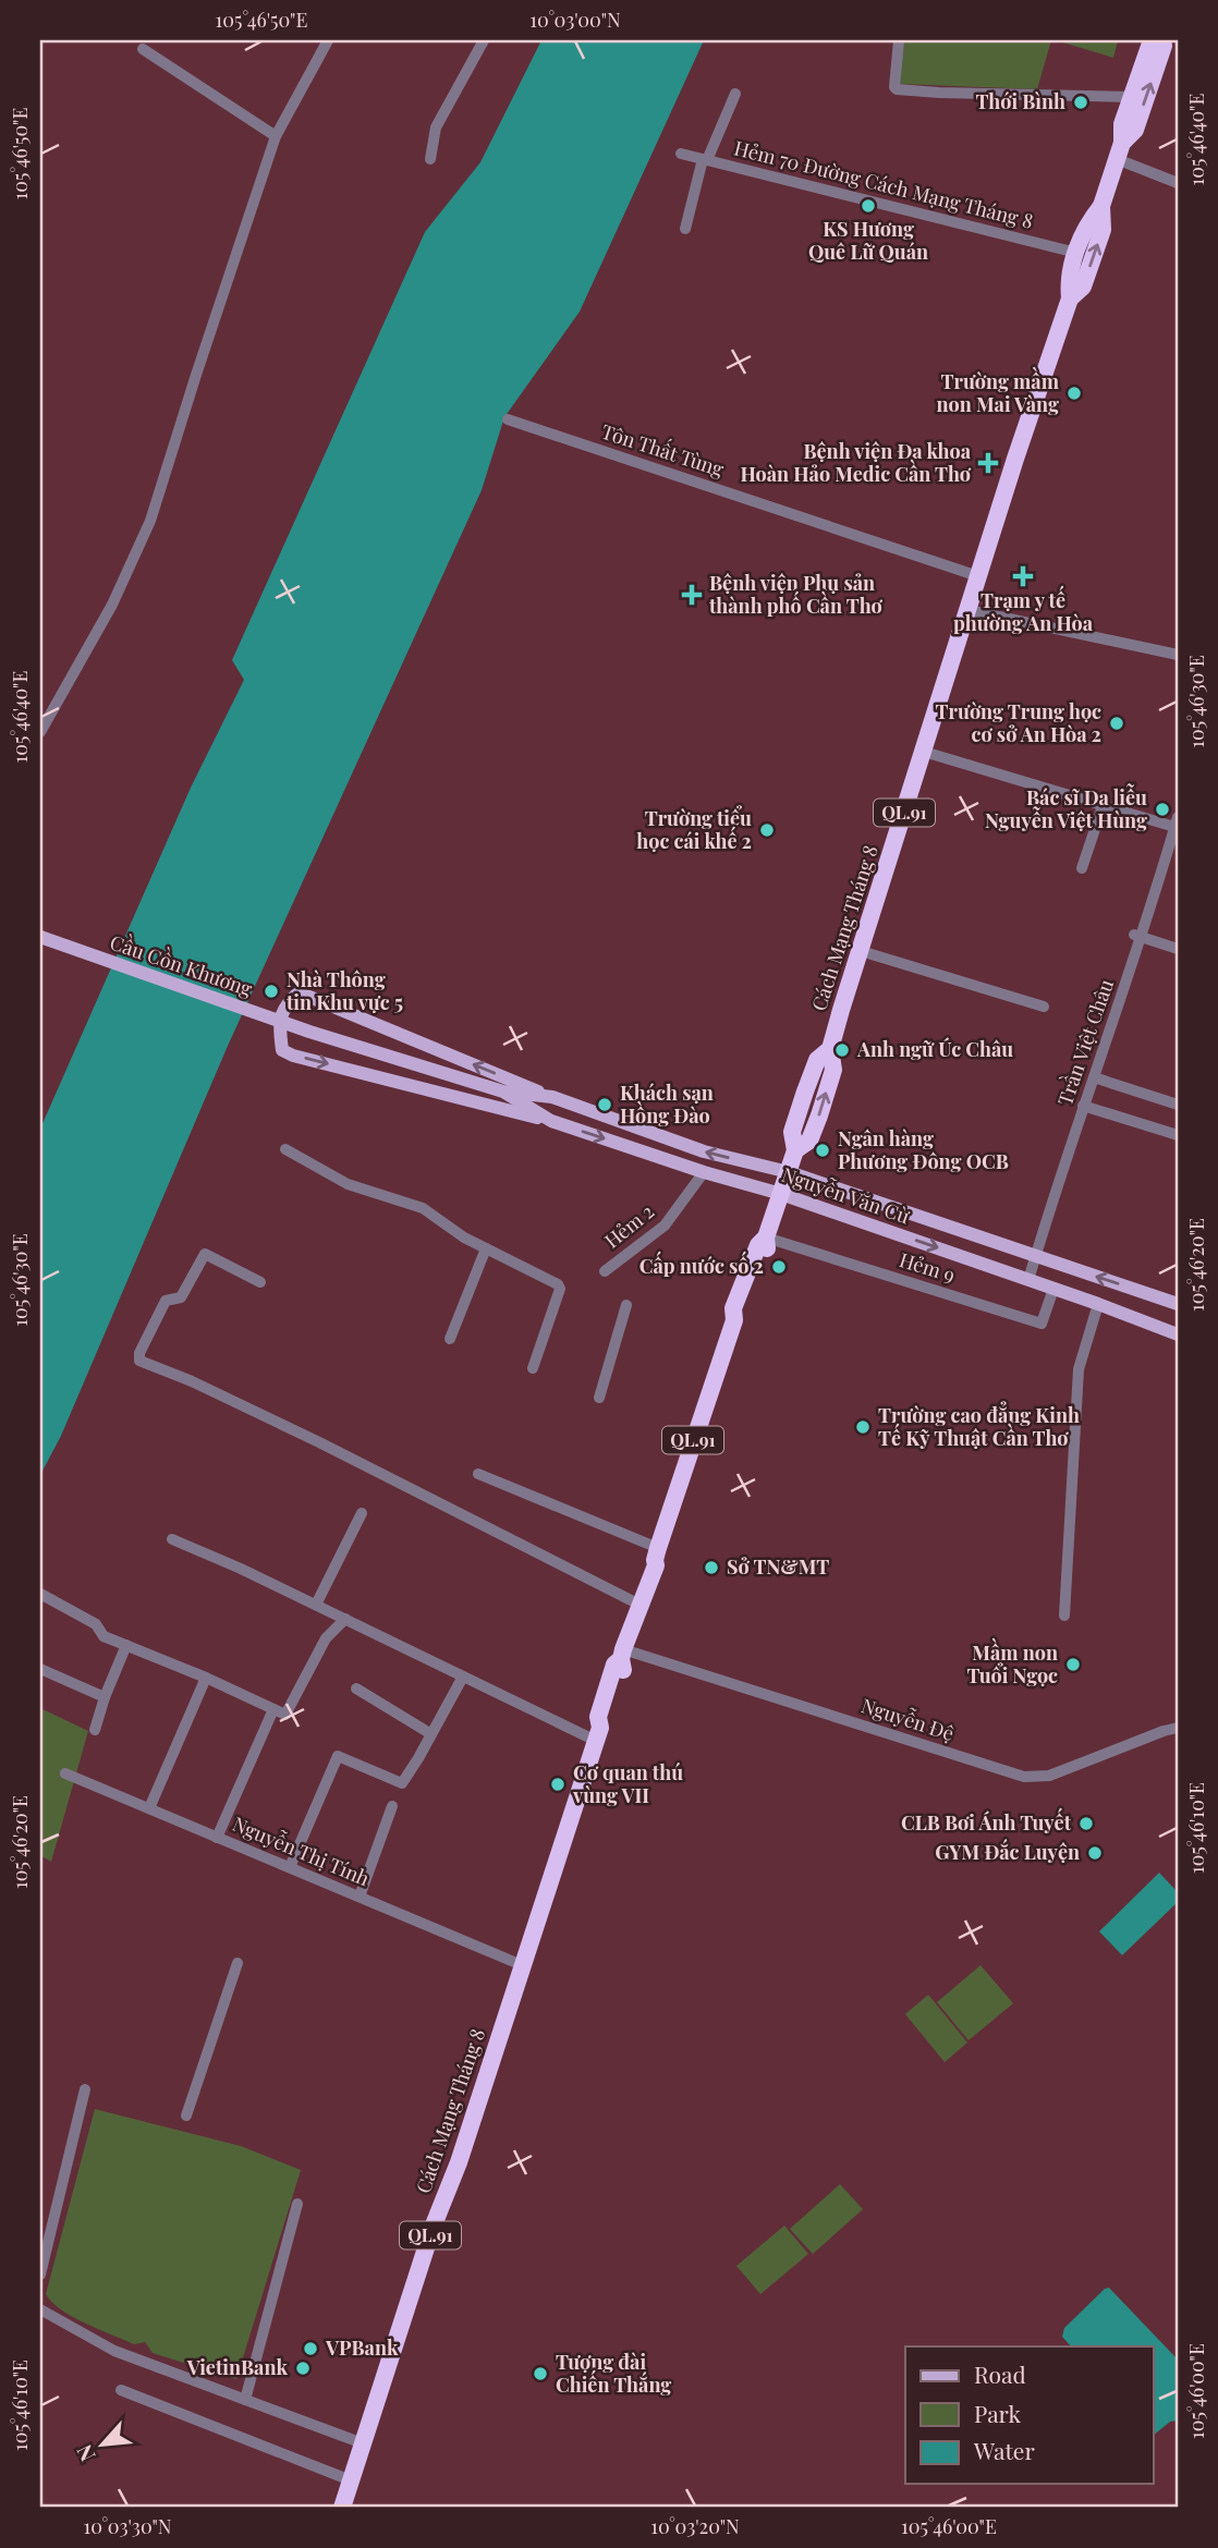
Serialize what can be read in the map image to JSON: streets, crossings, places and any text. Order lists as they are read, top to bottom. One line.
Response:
{"streets":{"highway":["QL.91","Cách Mạng Tháng 8"],"main road":["Cầu Cồn Khương","Nguyễn Văn Cừ"],"street":["Hẻm 70 Đường Cách Mạng Tháng 8","Tôn Thất Tùng","Trần Việt Châu","Hẻm 2","Hẻm 9","Nguyễn Đệ","Nguyễn Thị Tính"]},"crossings":[["Hẻm 70 Đường Cách Mạng Tháng 8","Cách Mạng Tháng 8"],["Tôn Thất Tùng","Cách Mạng Tháng 8"],["Cách Mạng Tháng 8","Nguyễn Văn Cừ"],["Cách Mạng Tháng 8","Hẻm 9"],["Cách Mạng Tháng 8","Nguyễn Đệ"],["Cách Mạng Tháng 8","Nguyễn Thị Tính"],["Cầu Cồn Khương","Nguyễn Văn Cừ"],["Trần Việt Châu","Nguyễn Văn Cừ"],["Nguyễn Văn Cừ","Hẻm 2"],["Nguyễn Văn Cừ","Hẻm 9"]],"places":{"other":["Thới Bình","KS Hương Quê Lữ Quán","Trường mầm non Mai Vàng","Trường Trung học cơ sở An Hòa 2","Bác sĩ Da liễu Nguyễn Việt Hùng","Trường tiểu học cái khế 2","Nhà Thông tin Khu vực 5","Anh ngữ Úc Châu","Khách sạn Hồng Đào","Ngân hàng Phương Đông OCB","Cấp nước số 2","Trường cao đẳng Kinh Tế Kỹ Thuật Cần Thơ","Sở TN&MT","Mầm non Tuổi Ngọc","Cơ quan thú vùng VII","CLB Bơi Ánh Tuyết","GYM Đắc Luyện","VPBank","VietinBank","Tượng đài Chiến Thắng"],"health":["Bệnh viện Đa khoa Hoàn Hảo Medic Cần Thơ","Trạm y tế phường An Hòa","Bệnh viện Phụ sản thành phố Cần Thơ"]},"legend":["Road","Park","Water"],"north":"bottom left","coordinates":["105°46'50\"E","10°03'00\"N","105°46'40\"E","105°46'30\"E","105°46'20\"E","105°46'10\"E","105°46'00\"E","10°03'30\"N","10°03'20\"N"]}
